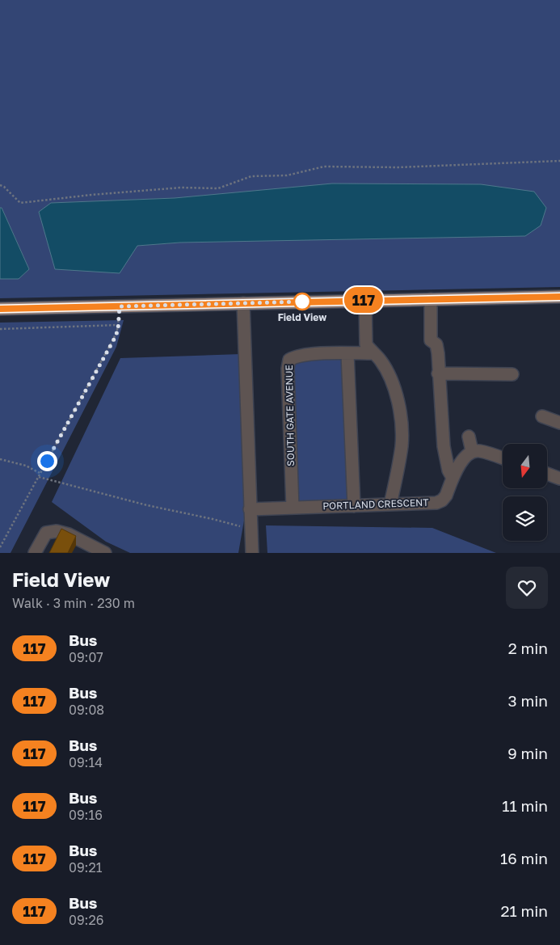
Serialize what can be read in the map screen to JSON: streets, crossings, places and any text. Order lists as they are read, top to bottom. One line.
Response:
{"streets":{"street":["SOUTH GATE AVENUE","PORTLAND CRESCENT"]},"crossings":[["SOUTH GATE AVENUE","PORTLAND CRESCENT"]],"places":["Field View"],"lines":["bus line 117"],"north":"bottom","page":{"on_map":"117","heading":["Field View","Walk · 3 min · 230 m"],"list":[{"mark":"117","name":"Bus","note":"09:07","value":"2 min"},{"mark":"117","name":"Bus","note":"09:08","value":"3 min"},{"mark":"117","name":"Bus","note":"09:14","value":"9 min"},{"mark":"117","name":"Bus","note":"09:16","value":"11 min"},{"mark":"117","name":"Bus","note":"09:21","value":"16 min"},{"mark":"117","name":"Bus","note":"09:26","value":"21 min"}]}}
